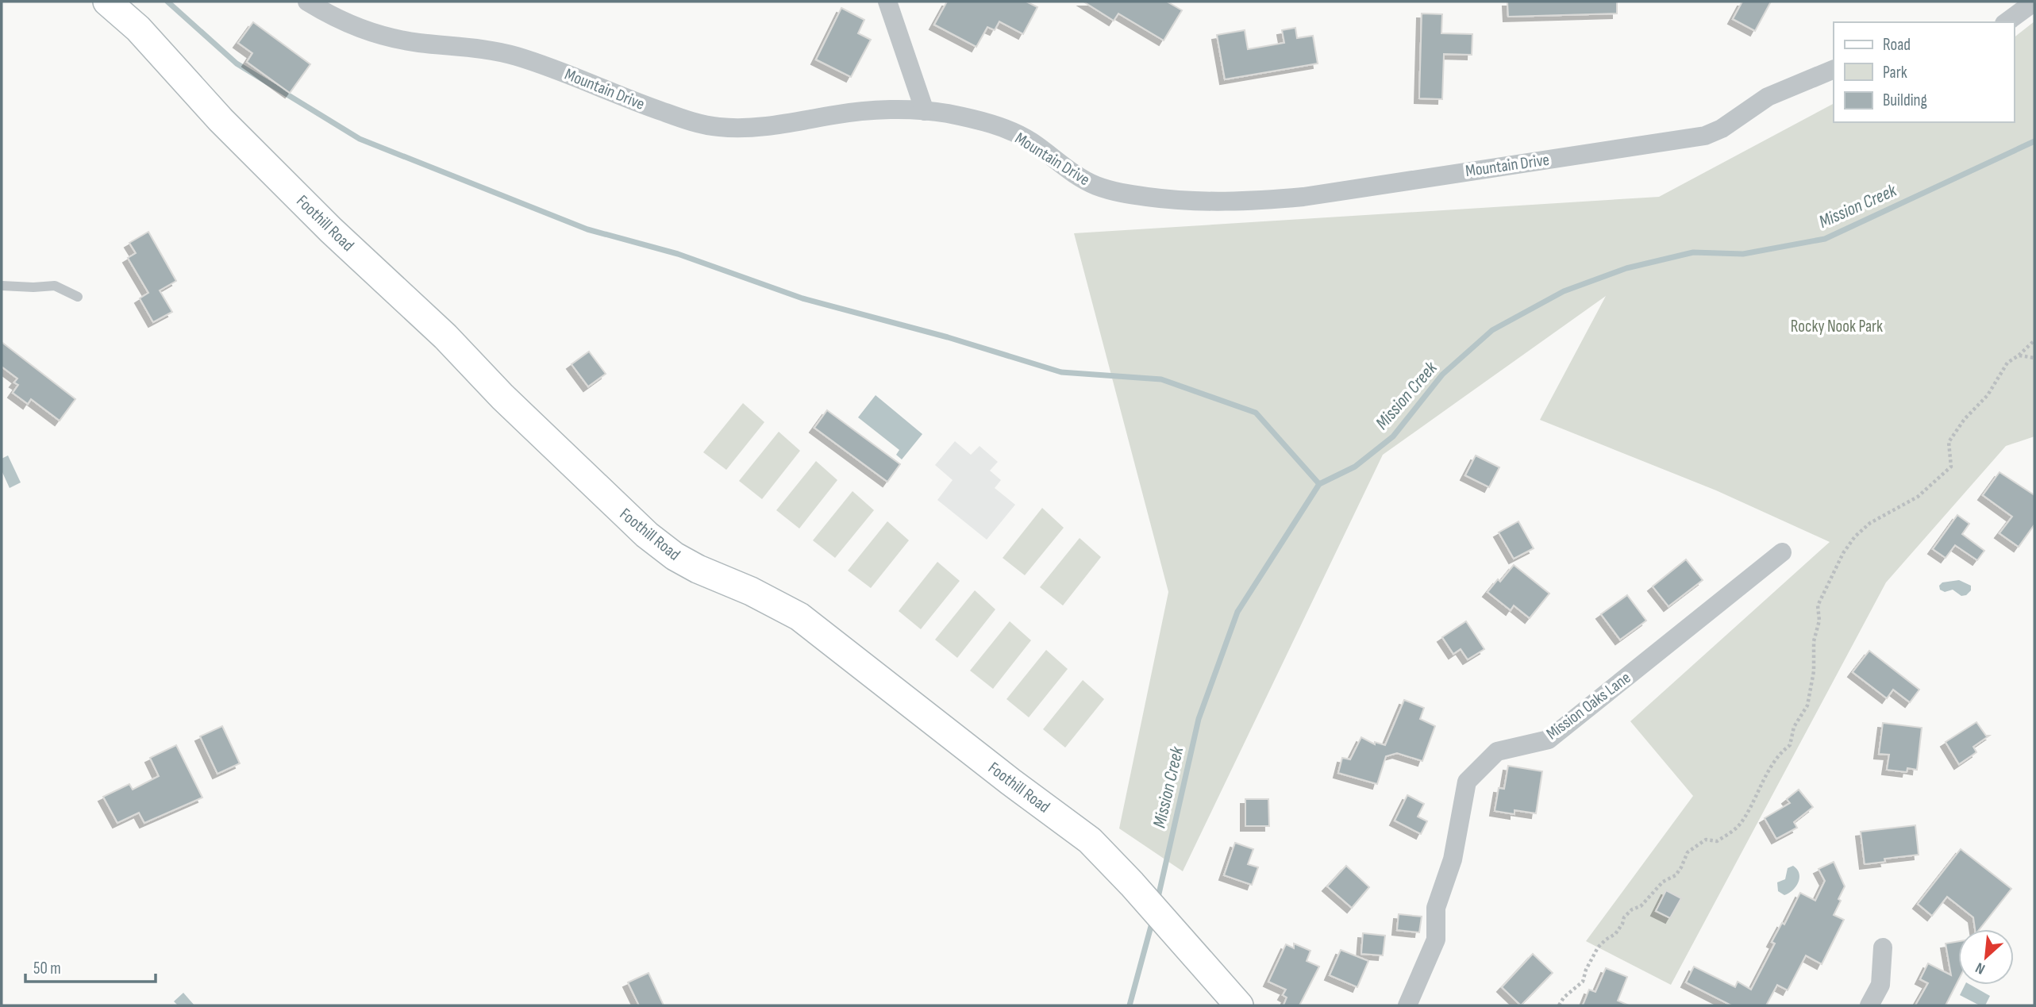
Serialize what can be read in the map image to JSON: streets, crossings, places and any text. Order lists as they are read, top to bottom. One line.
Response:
{"streets":{"main road":["Foothill Road"],"street":["Mountain Drive","Mission Oaks Lane"]},"water":["Mission Creek"],"parks":["Rocky Nook Park"],"legend":["Road","Park","Building"],"scale_bar":"50 m","north":"bottom left"}
